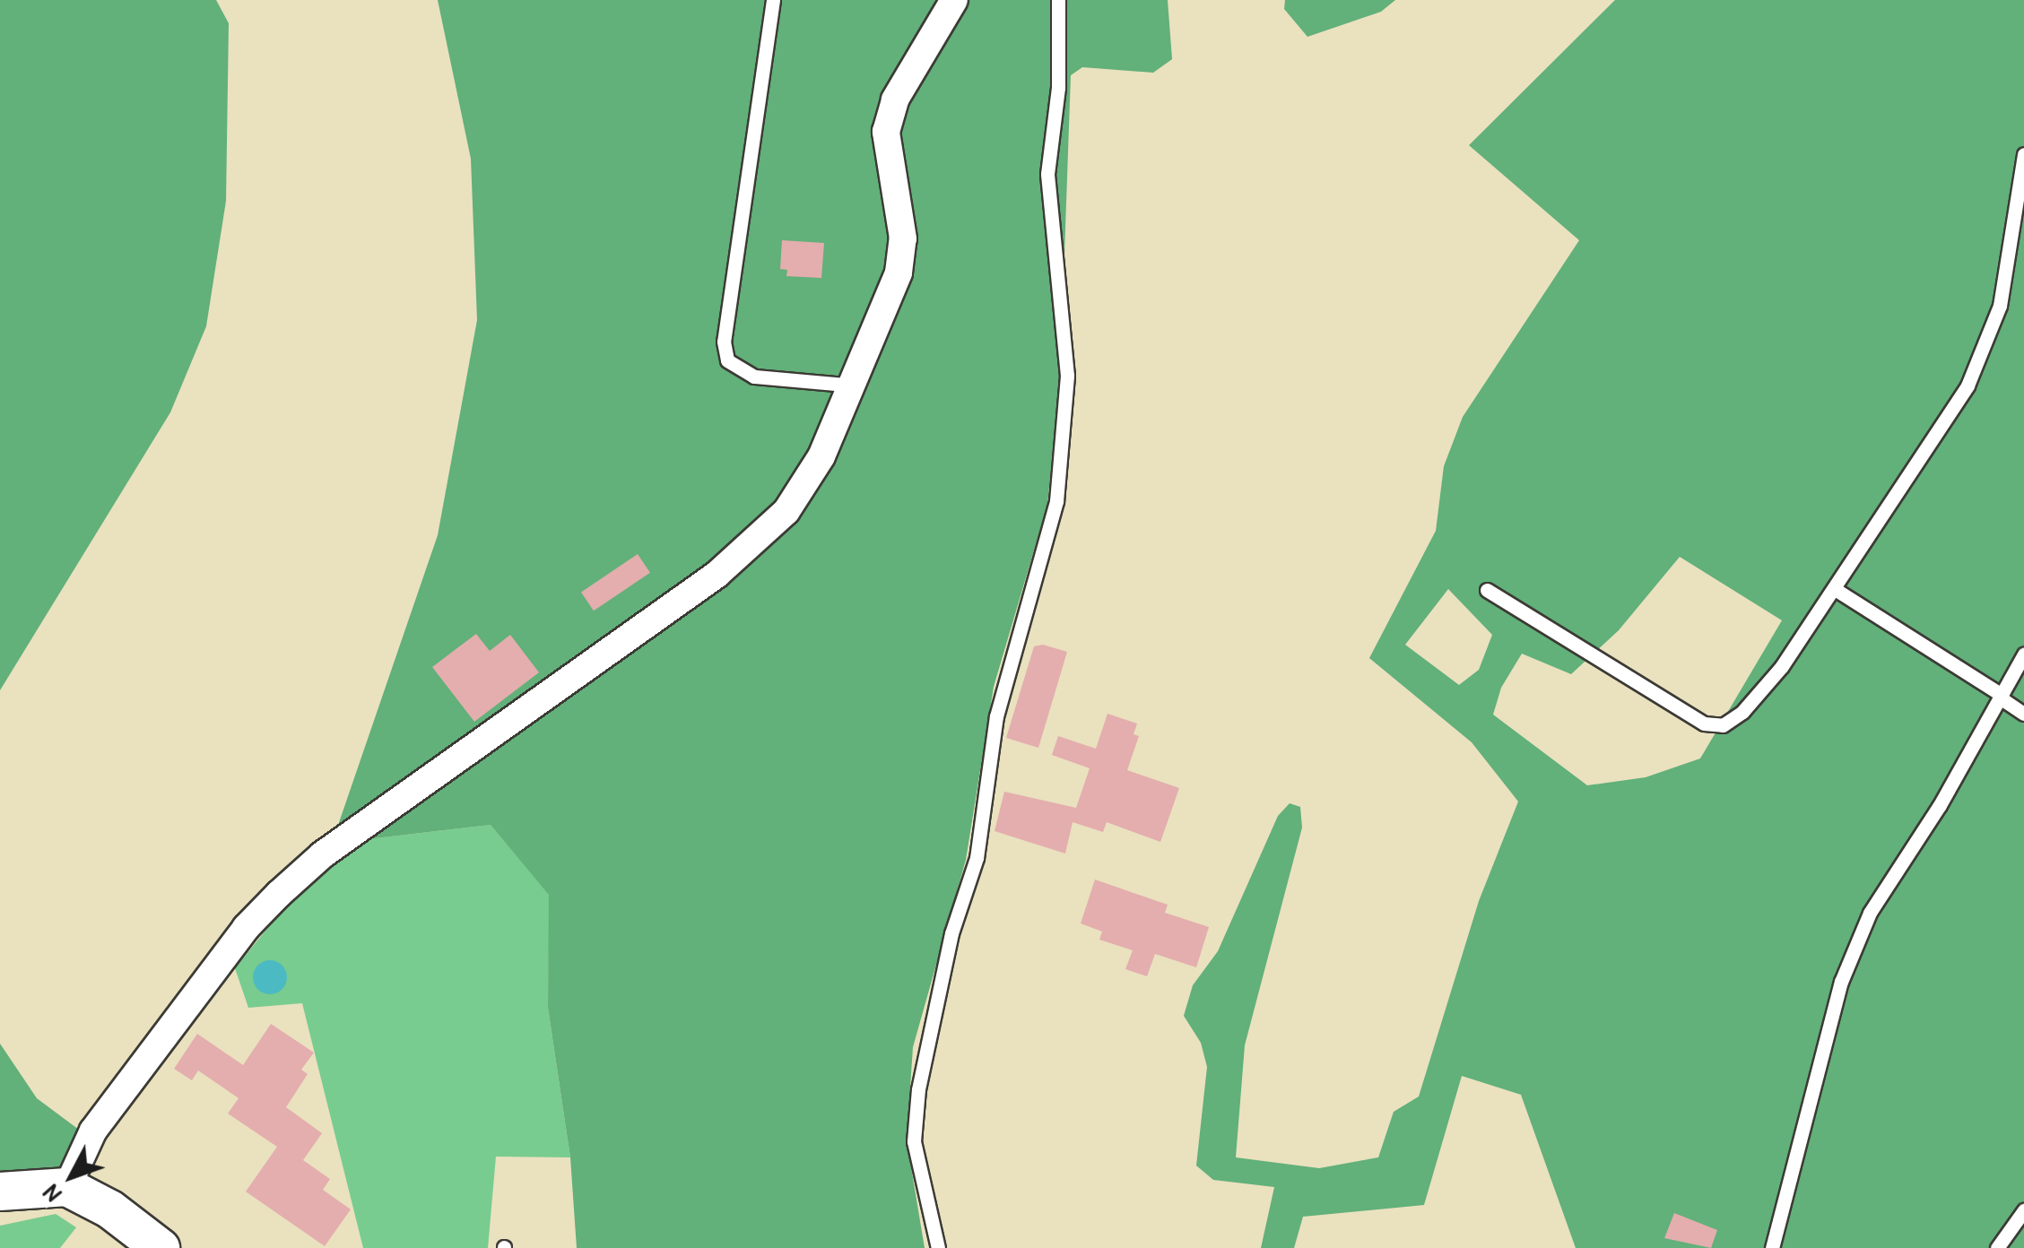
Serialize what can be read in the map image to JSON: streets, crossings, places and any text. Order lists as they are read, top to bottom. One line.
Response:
{"north":"bottom left"}
